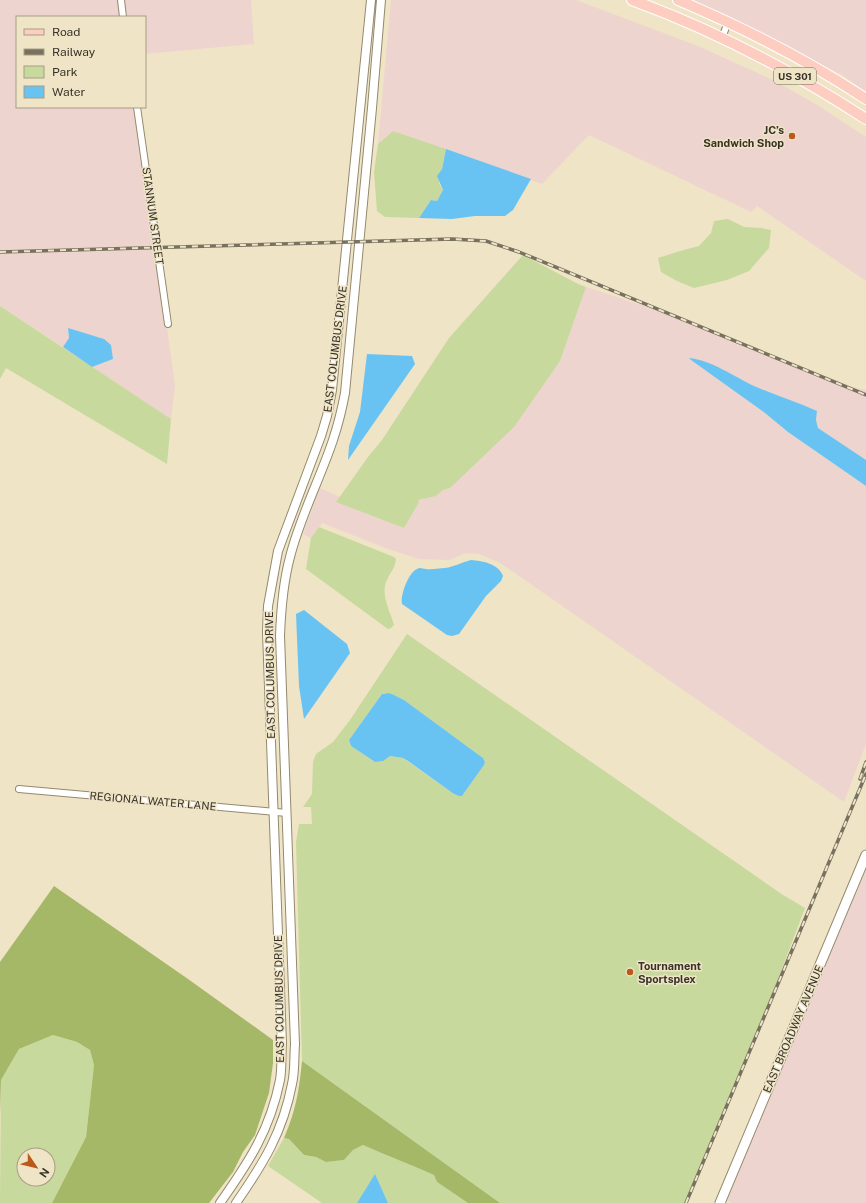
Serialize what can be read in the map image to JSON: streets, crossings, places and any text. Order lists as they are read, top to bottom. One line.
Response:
{"streets":{"main road":["US 301","EAST BROADWAY AVENUE"],"street":["STANNUM STREET","EAST COLUMBUS DRIVE","REGIONAL WATER LANE"]},"crossings":[["EAST COLUMBUS DRIVE","REGIONAL WATER LANE"]],"places":["JC’s Sandwich Shop","Tournament Sportsplex"],"legend":["Road","Railway","Park","Water"],"north":"bottom right"}
